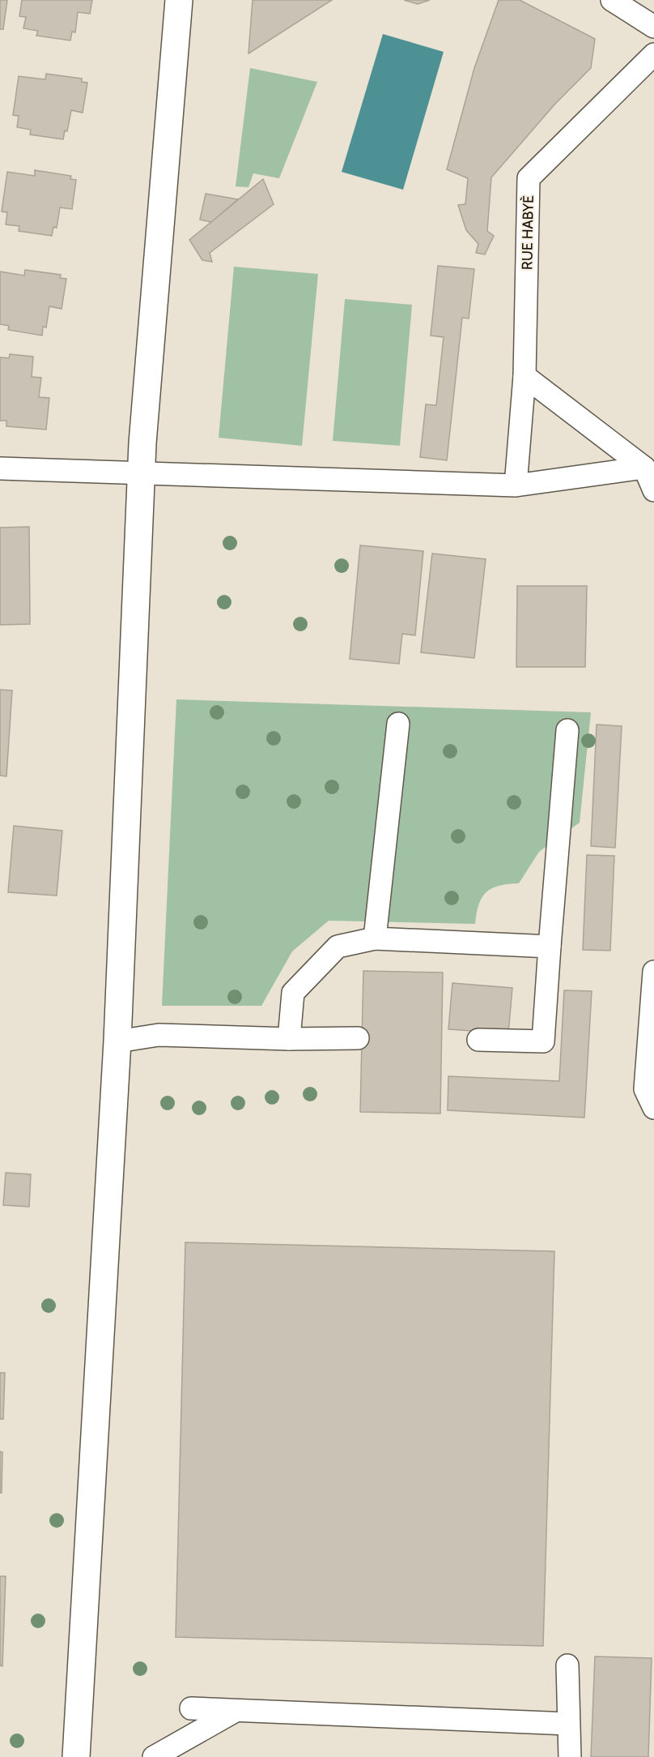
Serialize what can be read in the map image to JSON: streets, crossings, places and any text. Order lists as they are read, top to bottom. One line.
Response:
{"streets":{"lane":["RUE HABYÈ"]}}
